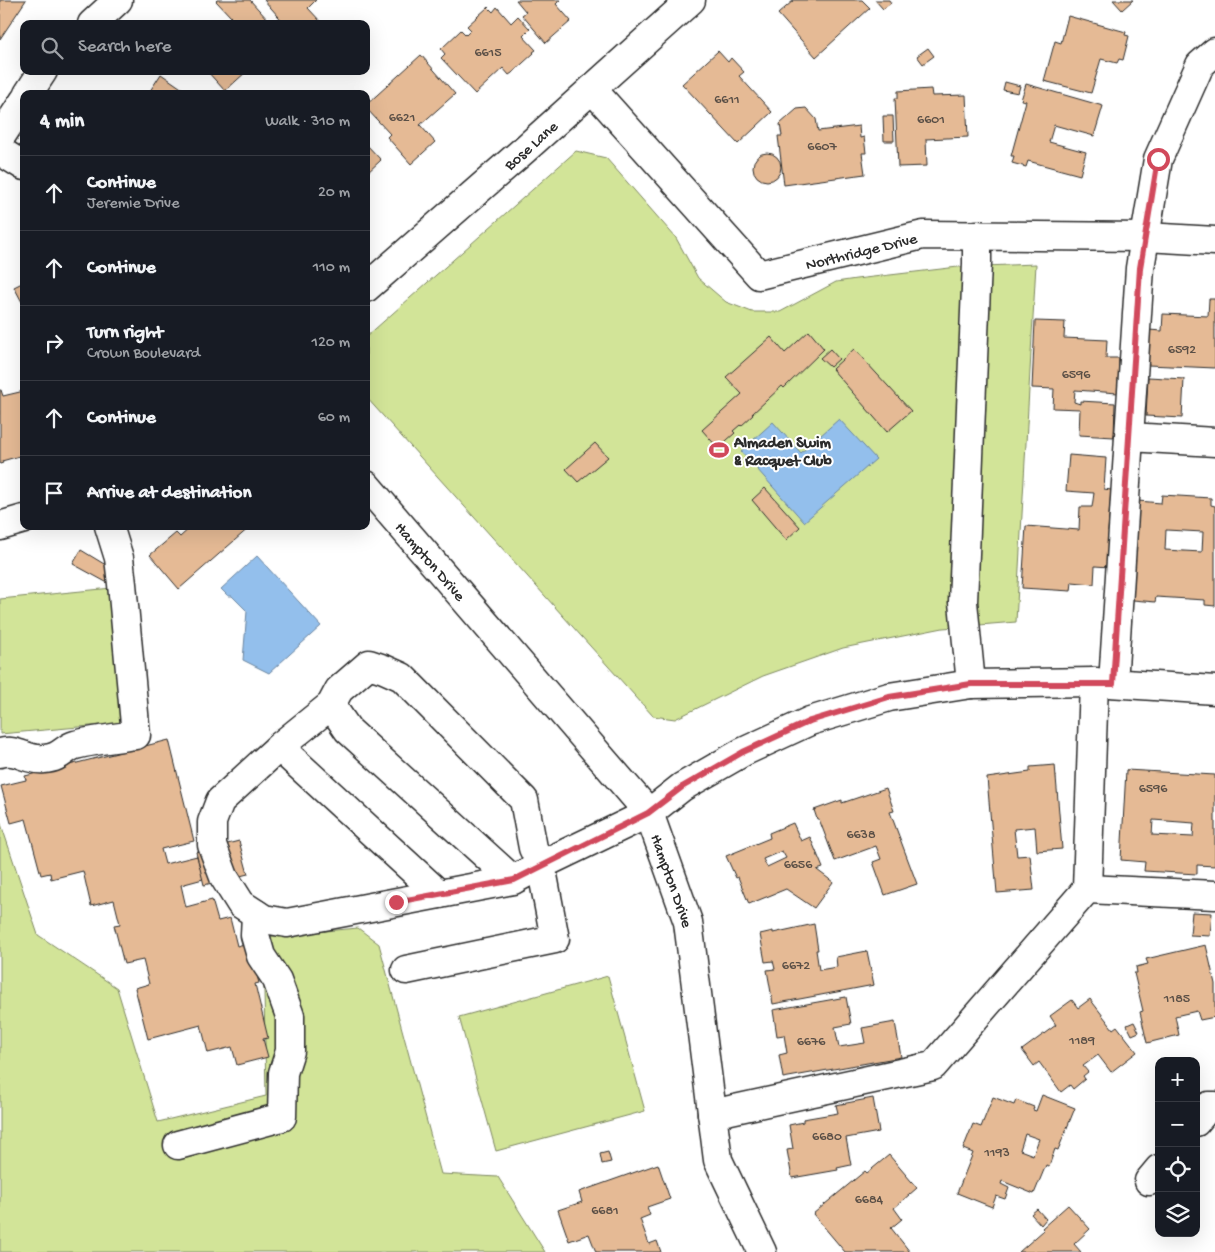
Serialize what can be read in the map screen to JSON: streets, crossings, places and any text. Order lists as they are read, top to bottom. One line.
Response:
{"streets":{"street":["Bose Lane","Northridge Drive","Hampton Drive"]},"crossings":[["Bose Lane","Northridge Drive"]],"places":{"sports":["Almaden Swim & Racquet Club"]},"house_numbers":["6615","6611","6621","6601","6607","6592","6596","6596","6638","6656","6672","1185","1189","6676","6680","1193","6684","6681"],"page":{"search":"Search here","heading":["4 min","Walk · 310 m"],"list":[["Continue","Jeremie Drive","20 m"],["Continue","110 m"],["Turn right","Crown Boulevard","120 m"],["Continue","60 m"],"Arrive at destination"],"map_buttons":["+","−"]}}
